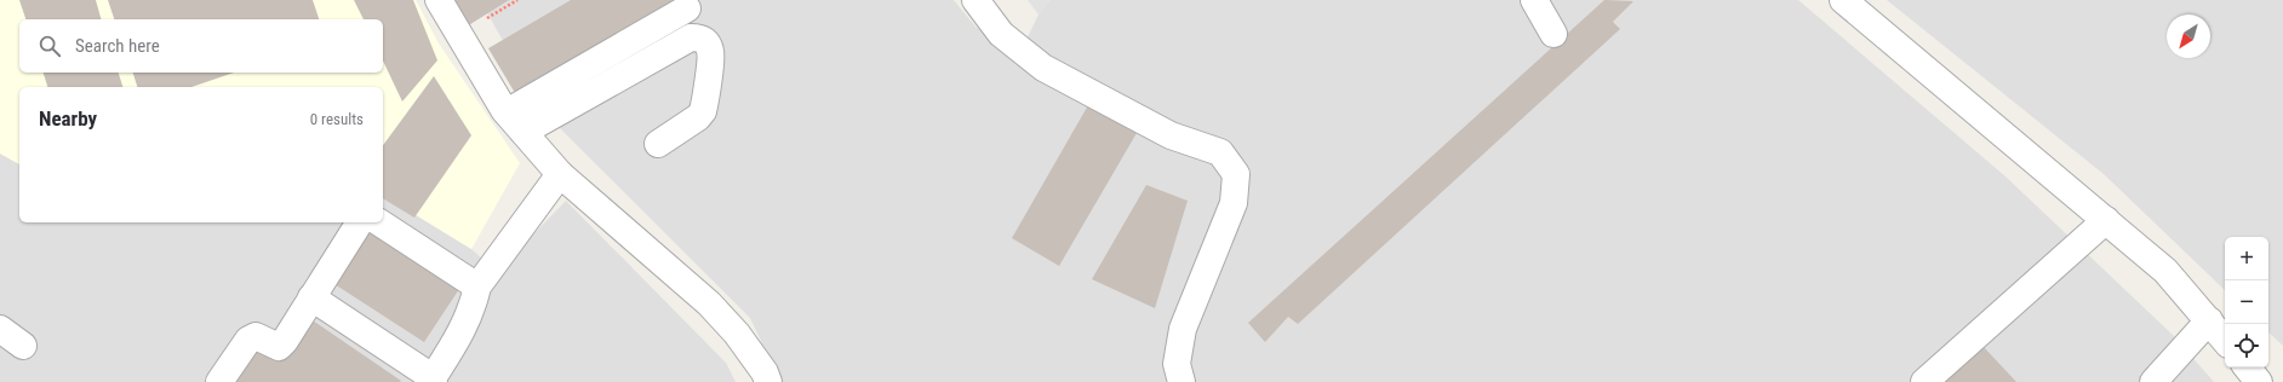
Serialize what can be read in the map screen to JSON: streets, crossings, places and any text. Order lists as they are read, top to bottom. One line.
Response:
{"north":"bottom left","page":{"search":"Search here","heading":["Nearby","0 results"],"map_buttons":["+","−"]}}
